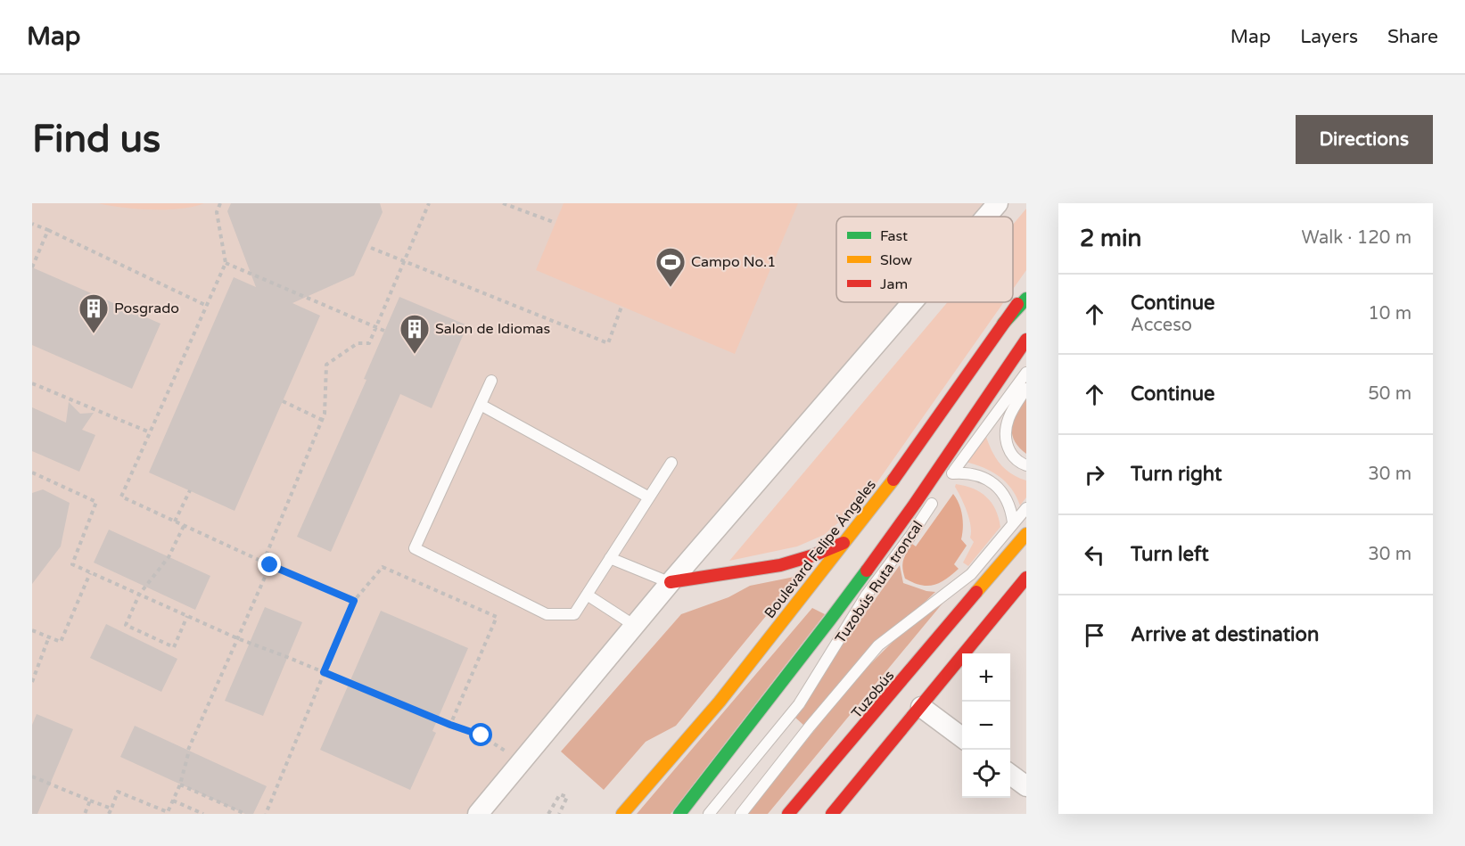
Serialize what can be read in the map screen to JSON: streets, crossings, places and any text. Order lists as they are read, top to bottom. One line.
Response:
{"streets":{"main road":["Boulevard Felipe Ángeles"],"lane":["Tuzobús Ruta troncal"]},"places":{"sports":["Campo No.1"],"building":["Posgrado","Salon de Idiomas"]},"legend":["Fast","Slow","Jam"],"page":{"header":"Map","nav":["Map","Layers","Share"],"buttons":"Directions","title":"Find us","heading":["2 min","Walk · 120 m"],"list":[["Continue","Acceso","10 m"],["Continue","50 m"],["Turn right","30 m"],["Turn left","30 m"],"Arrive at destination"],"map_buttons":["+","−"]}}
